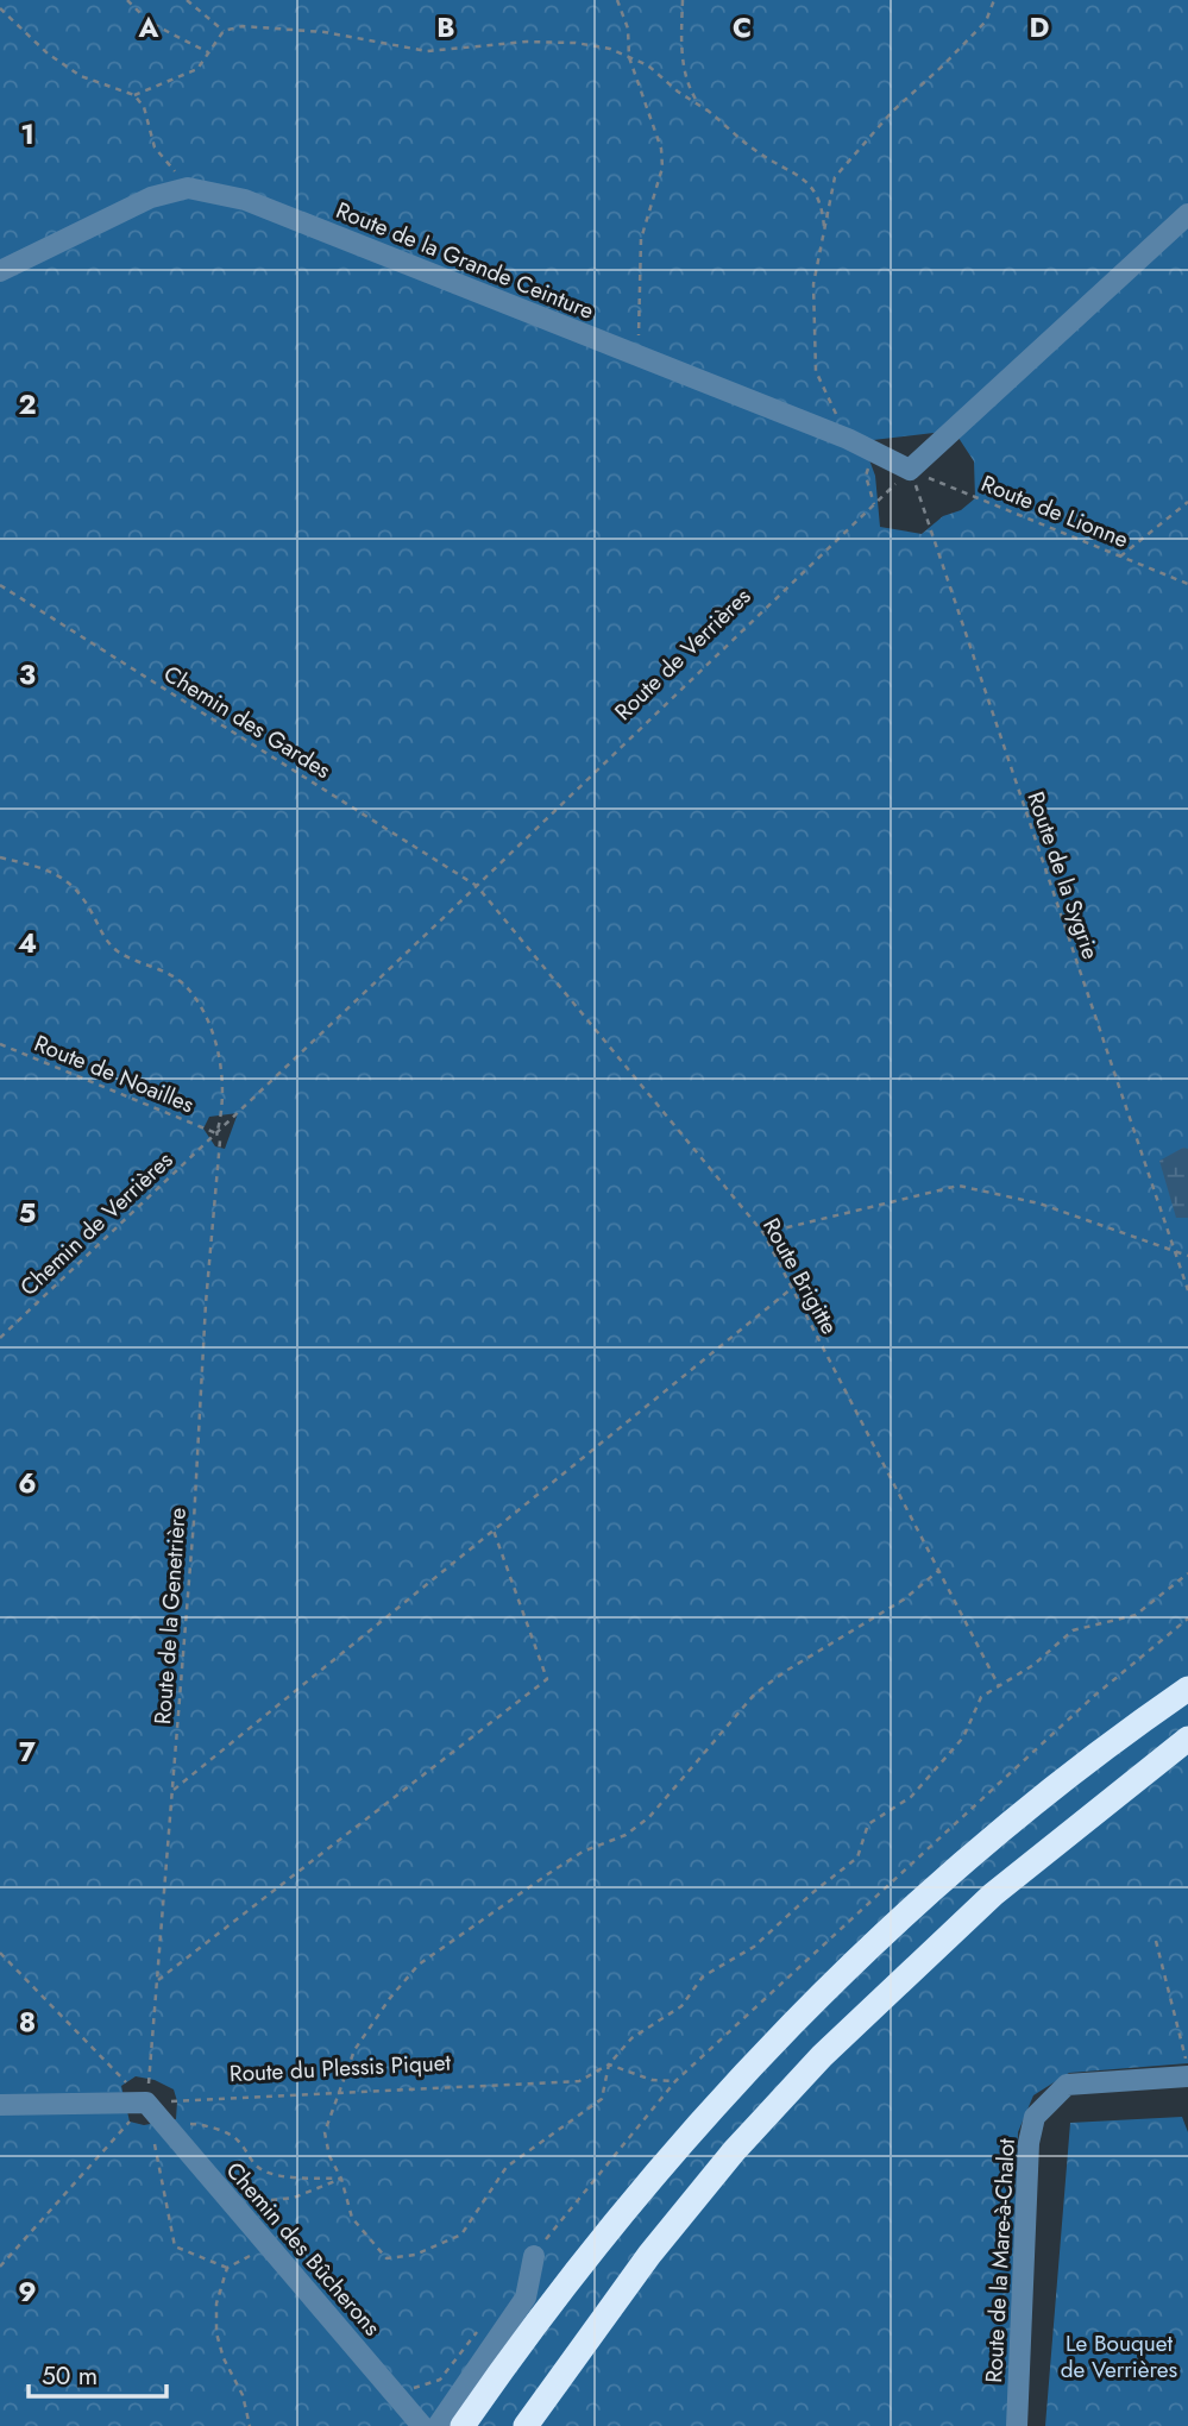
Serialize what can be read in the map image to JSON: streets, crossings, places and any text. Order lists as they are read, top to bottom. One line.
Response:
{"streets":{"street":["Route de la Grande Ceinture","Chemin des Bûcherons","Route de la Mare-à-Chalot"],"path":["Route de Lionne","Route de Verrières","Chemin des Gardes","Route de la Sygrie","Route de Noailles","Chemin de Verrières","Route Brigitte","Route de la Genetrière","Route du Plessis Piquet"]},"crossings":[["Route de la Grande Ceinture","Route de Lionne"],["Route de la Grande Ceinture","Route de Verrières"],["Route de la Grande Ceinture","Route de la Sygrie"],["Route de Lionne","Route de Verrières"],["Route de Lionne","Route de la Sygrie"],["Route de Verrières","Chemin des Gardes"],["Route de Verrières","Route de la Sygrie"],["Route de Verrières","Route de Noailles"],["Route de Verrières","Chemin de Verrières"],["Route de Verrières","Route Brigitte"],["Route de Verrières","Route de la Genetrière"],["Chemin des Gardes","Route Brigitte"],["Route de Noailles","Chemin de Verrières"],["Route de Noailles","Route de la Genetrière"],["Chemin de Verrières","Route de la Genetrière"],["Route de la Genetrière","Route du Plessis Piquet"],["Route de la Genetrière","Chemin des Bûcherons"],["Route du Plessis Piquet","Chemin des Bûcherons"]],"parks":["Le Bouquet de Verrières"],"scale_bar":"50 m","grid":{"columns":["A","B","C","D"],"rows":["1","2","3","4","5","6","7","8","9"]}}
